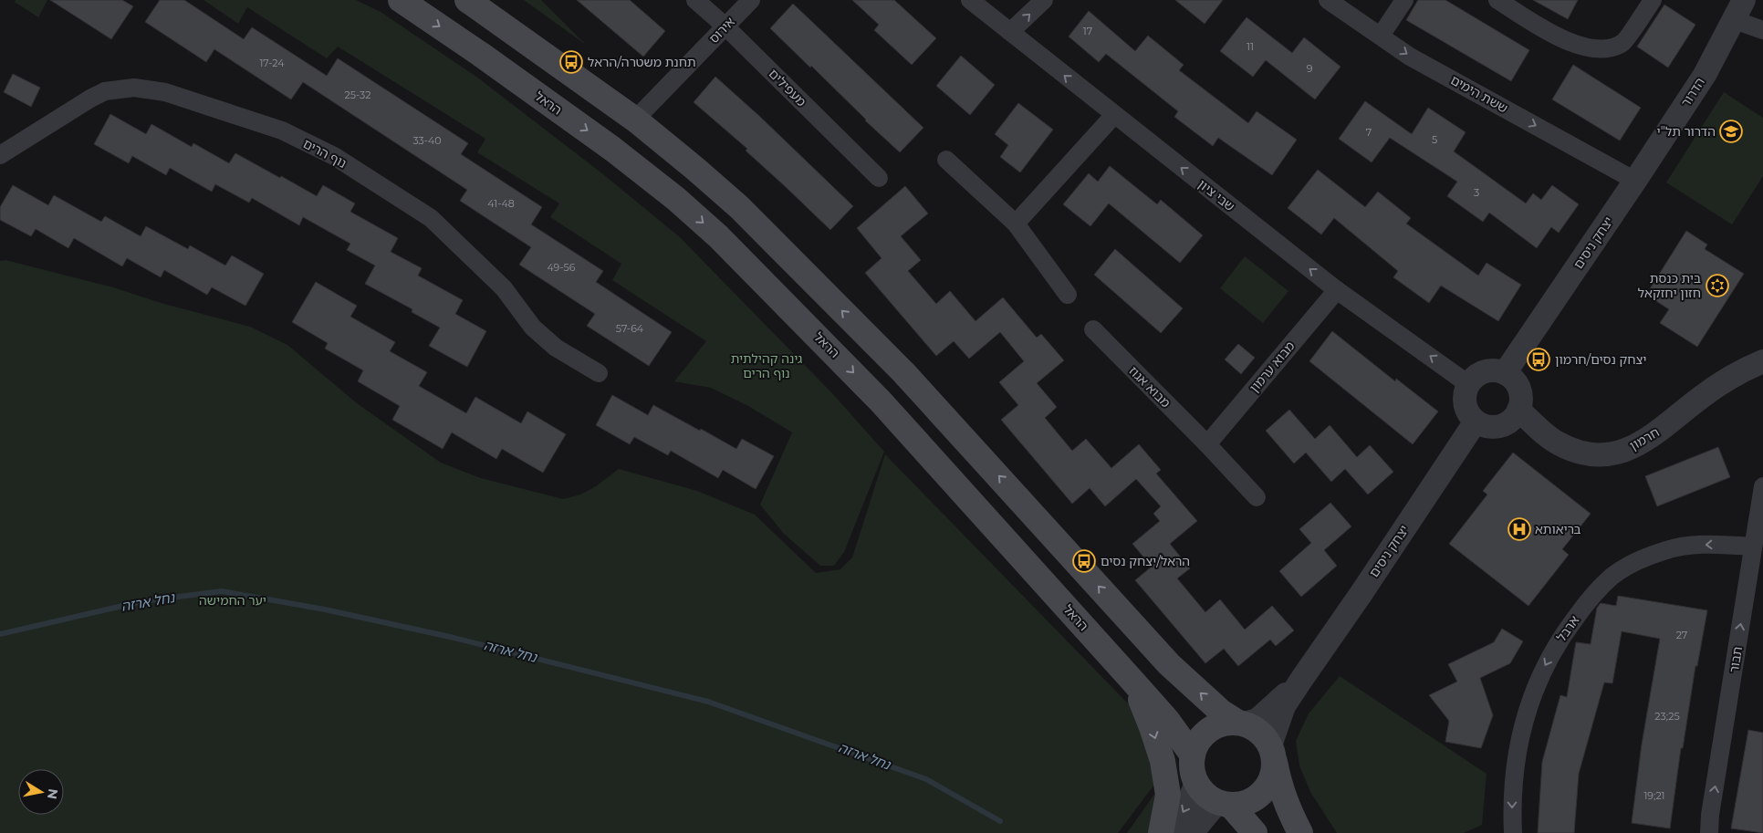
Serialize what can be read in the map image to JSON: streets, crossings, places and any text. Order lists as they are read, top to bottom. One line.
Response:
{"streets":{"main road":["הראל"],"street":["אירוס","מעפילים","הדרור","ששת הימים","נוף הרים","שבי ציון","יצחק ניסים","מבוא ערמון","מבוא אגוז","חרמון","ארבל","תבור"]},"crossings":[["אירוס","מעפילים"],["הדרור","ששת הימים"],["הדרור","יצחק ניסים"],["ששת הימים","יצחק ניסים"],["הראל","יצחק ניסים"],["שבי ציון","יצחק ניסים"],["שבי ציון","מבוא ערמון"],["שבי ציון","חרמון"],["יצחק ניסים","חרמון"],["מבוא ערמון","מבוא אגוז"],["ארבל","תבור"]],"one_way":["ששת הימים","שבי ציון","ארבל","תבור"],"water":["נחל ארזה"],"parks":["גינה קהילתית נוף הרים","יער החמישה"],"places":{"bus stop":["תחנת משטרה/הראל","יצחק נסים/חרמון","הראל/יצחק נסים"],"school or university":["הדרור תל\"י"],"synagogue":["בית כנסת חזון יחזקאל"],"hospital":["בריאותא"]},"house_numbers":["17","11","17-24","9","25-32","7","5","33-40","3","41-48","49-56","57-64","27","23;25","19;21"],"north":"right"}
